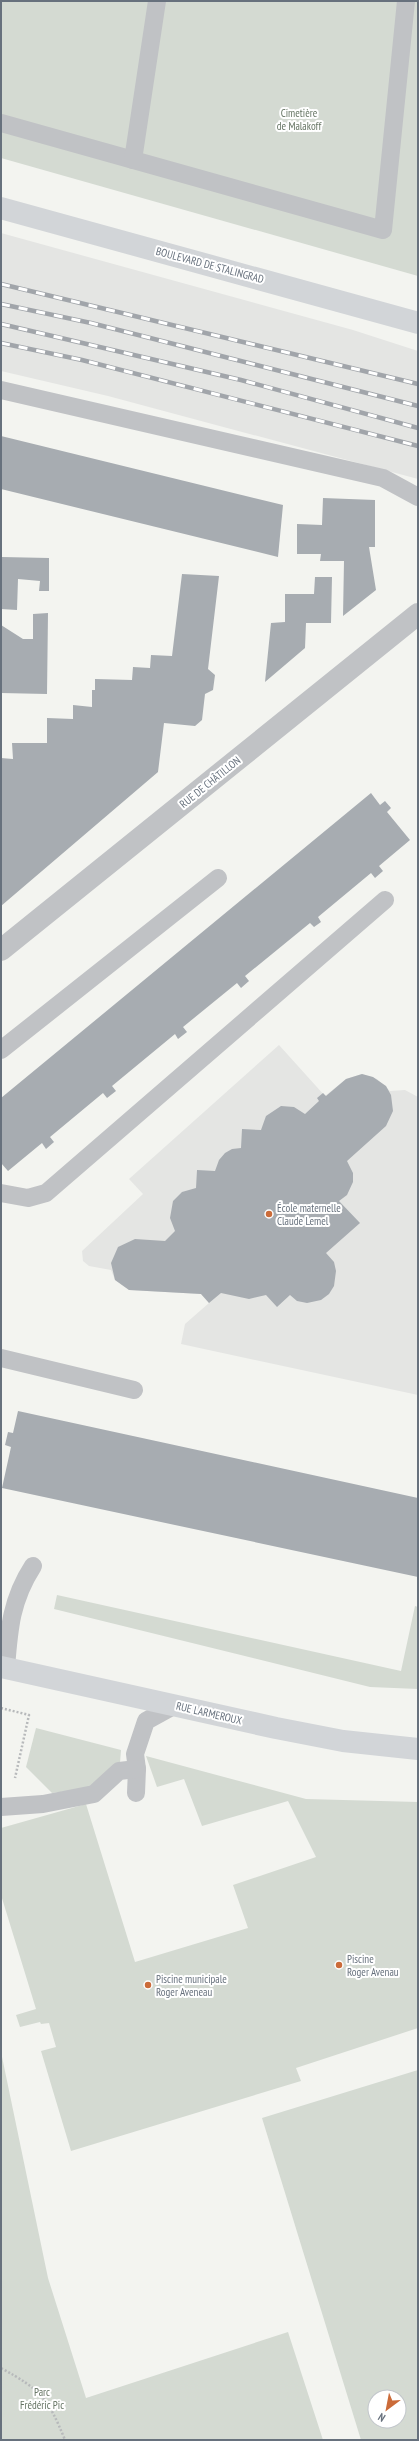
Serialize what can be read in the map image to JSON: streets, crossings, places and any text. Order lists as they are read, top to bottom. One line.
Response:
{"streets":{"main road":["BOULEVARD DE STALINGRAD","RUE LARMEROUX"],"street":["RUE DE CHÂTILLON"]},"parks":["Cimetière de Malakoff","Parc Frédéric Pic"],"places":["École maternelle Claude Lemel","Piscine Roger Avenau","Piscine municipale Roger Aveneau"],"north":"bottom left"}
